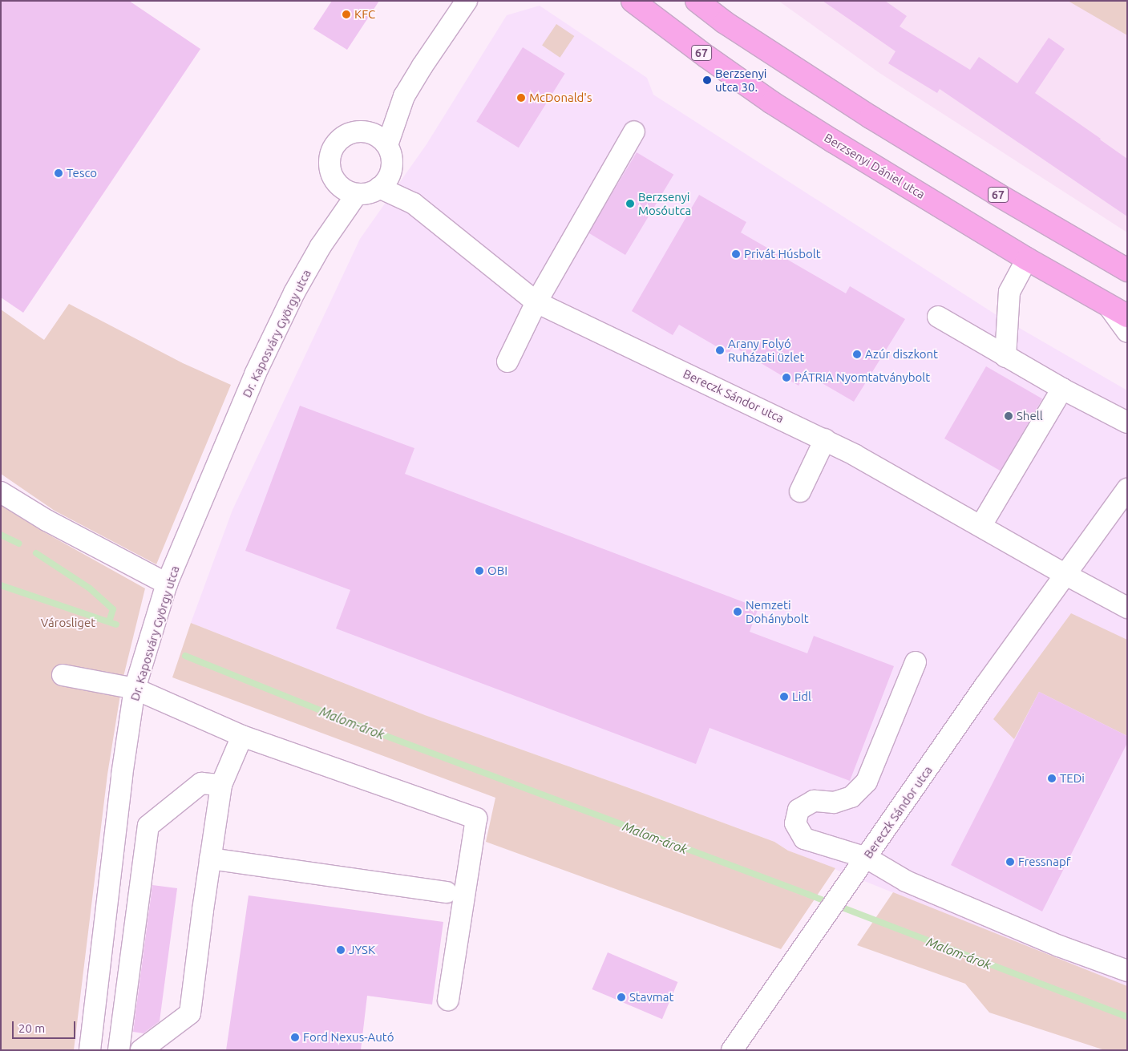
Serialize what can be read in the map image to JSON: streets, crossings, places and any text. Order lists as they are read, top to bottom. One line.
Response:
{"streets":{"main road":["67","Berzsenyi Dániel utca"],"street":["Dr. Kaposváry György utca","Bereczk Sándor utca"]},"crossings":[["Dr. Kaposváry György utca","Bereczk Sándor utca"]],"water":["Malom-árok"],"parks":["Városliget"],"places":["KFC","Berzsenyi utca 30.","McDonald's","Tesco","Berzsenyi Mosóutca","Privát Húsbolt","Arany Folyó Ruházati üzlet","Azúr diszkont","PÁTRIA Nyomtatványbolt","Shell","OBI","Nemzeti Dohánybolt","Lidl","TEDi","Fressnapf","JYSK","Stavmat","Ford Nexus-Autó"],"scale_bar":"20 m"}
